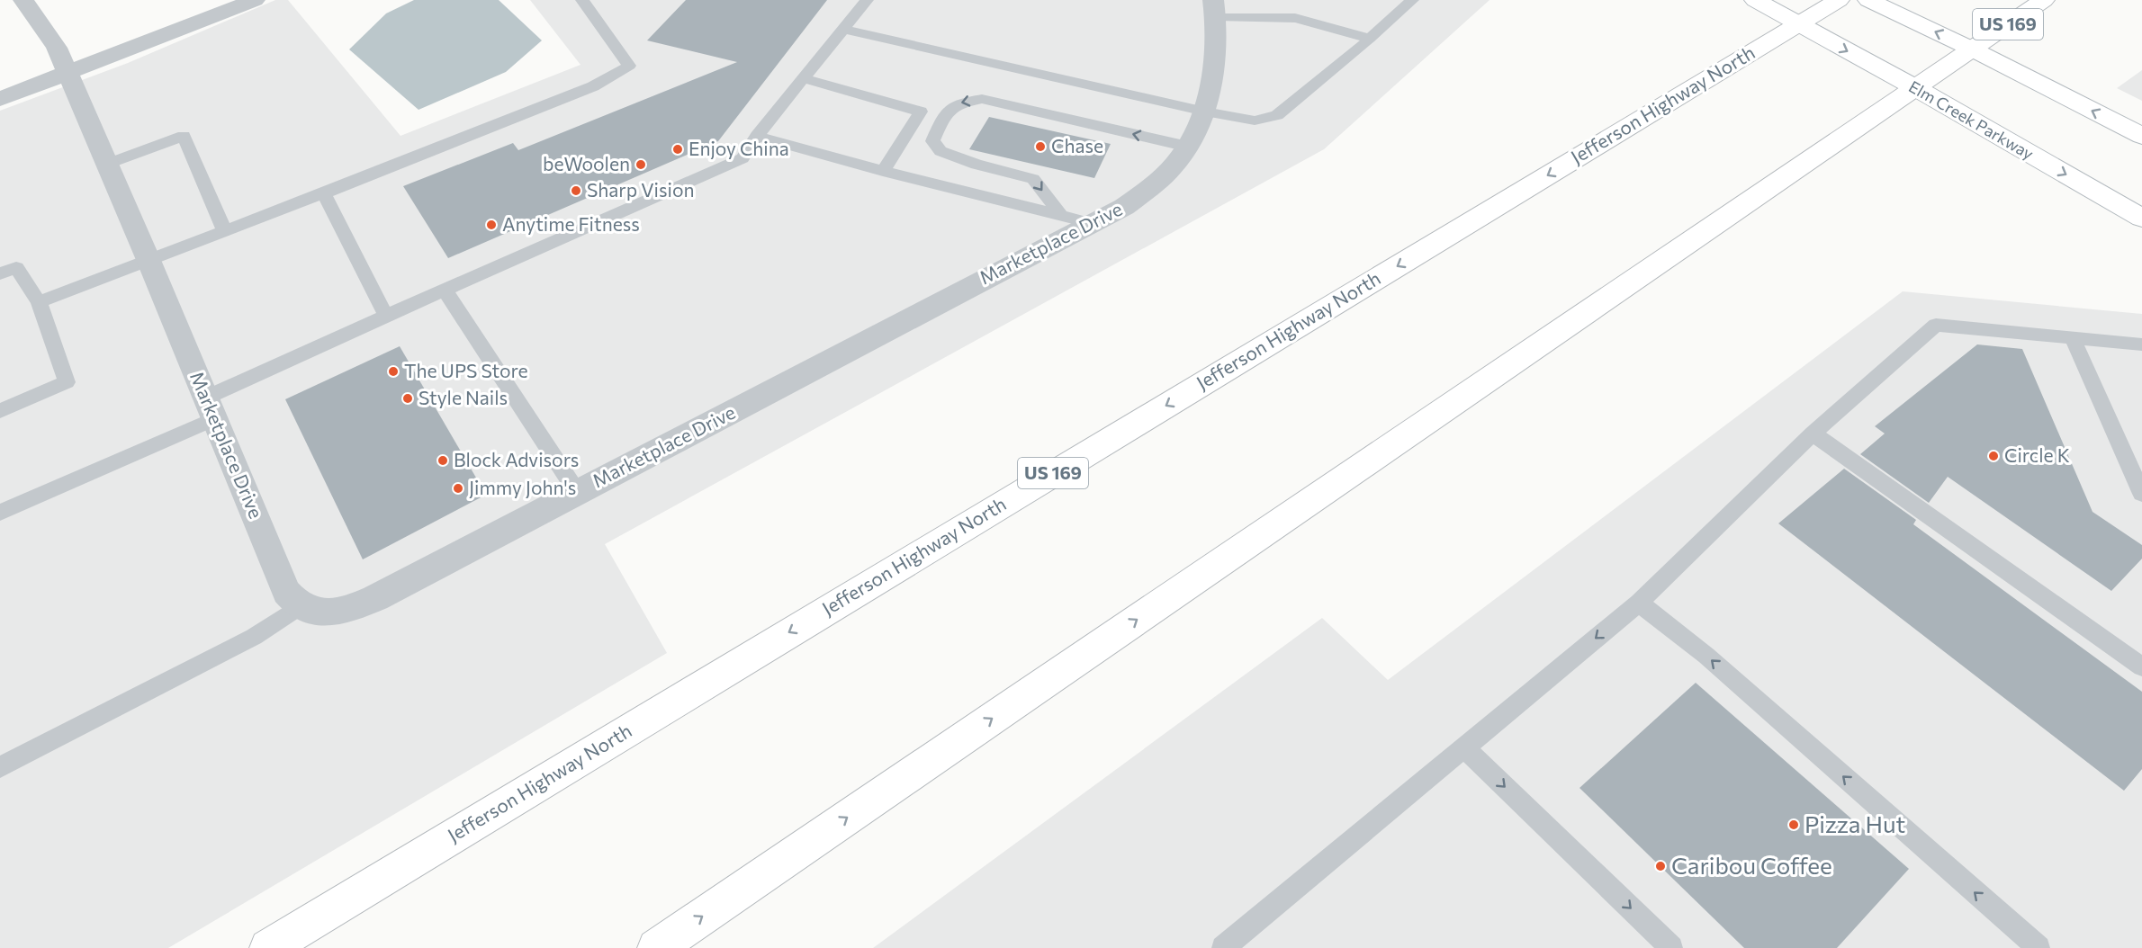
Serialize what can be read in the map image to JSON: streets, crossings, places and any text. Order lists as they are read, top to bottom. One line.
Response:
{"streets":{"main road":["US 169","Jefferson Highway North","Elm Creek Parkway"],"street":["Marketplace Drive"]},"crossings":[["US 169","Elm Creek Parkway"],["Jefferson Highway North","Elm Creek Parkway"]],"places":["Chase","Enjoy China","beWoolen","Sharp Vision","Anytime Fitness","The UPS Store","Style Nails","Circle K","Block Advisors","Jimmy John's","Pizza Hut","Caribou Coffee"]}
